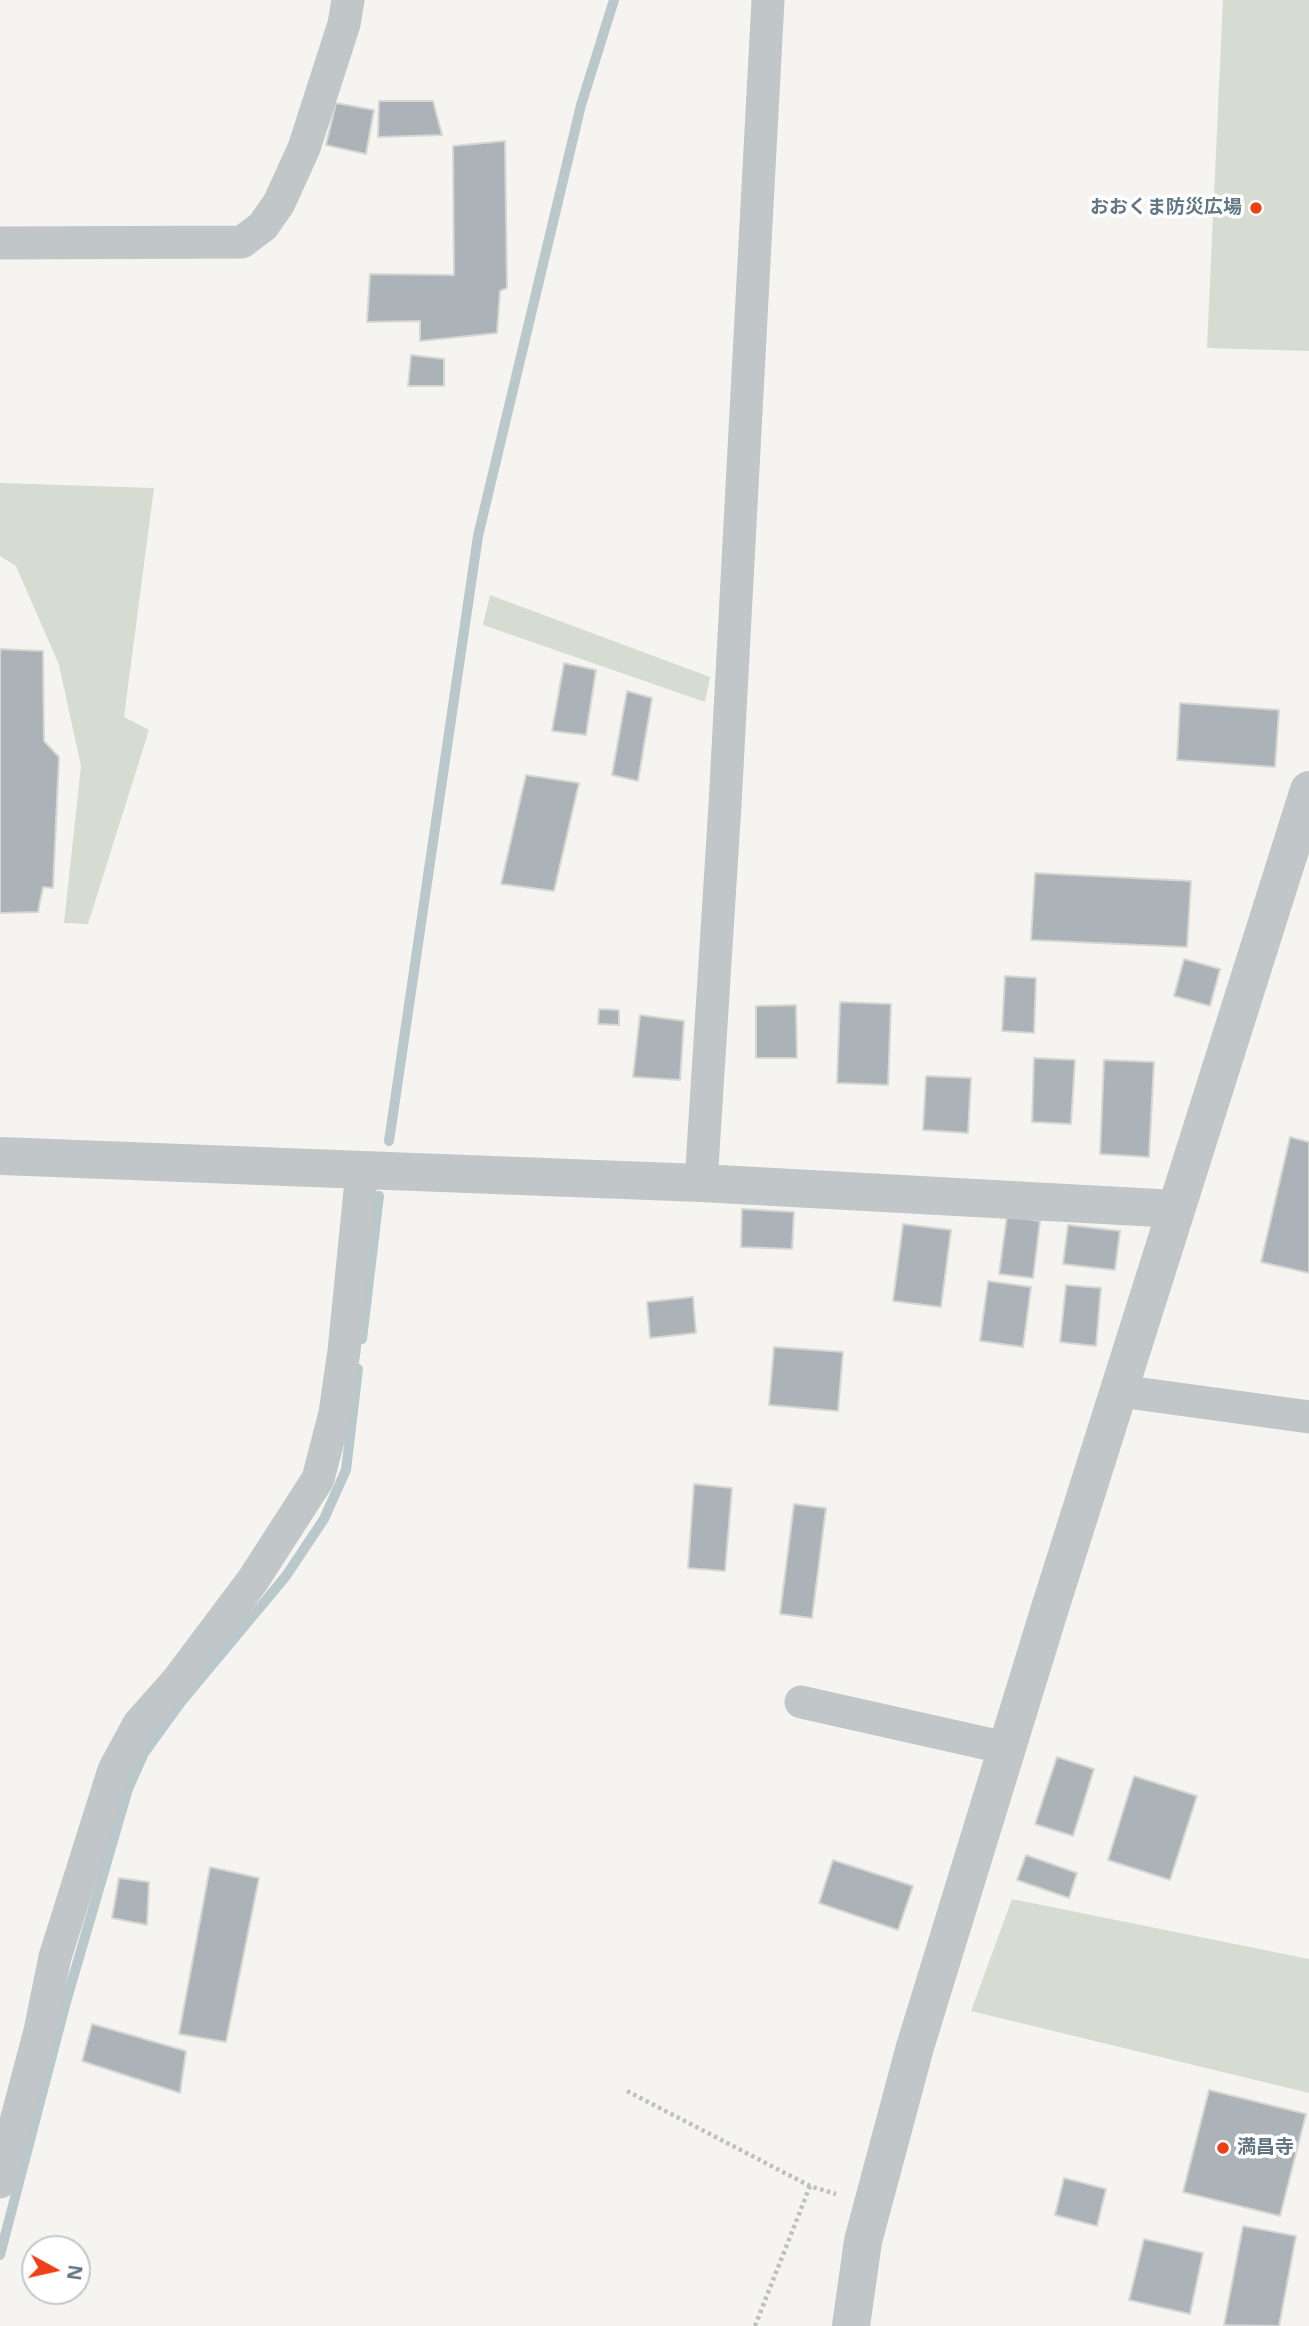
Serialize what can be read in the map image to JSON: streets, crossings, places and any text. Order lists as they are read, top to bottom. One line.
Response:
{"places":["おおくま防災広場","満昌寺"],"north":"right"}
